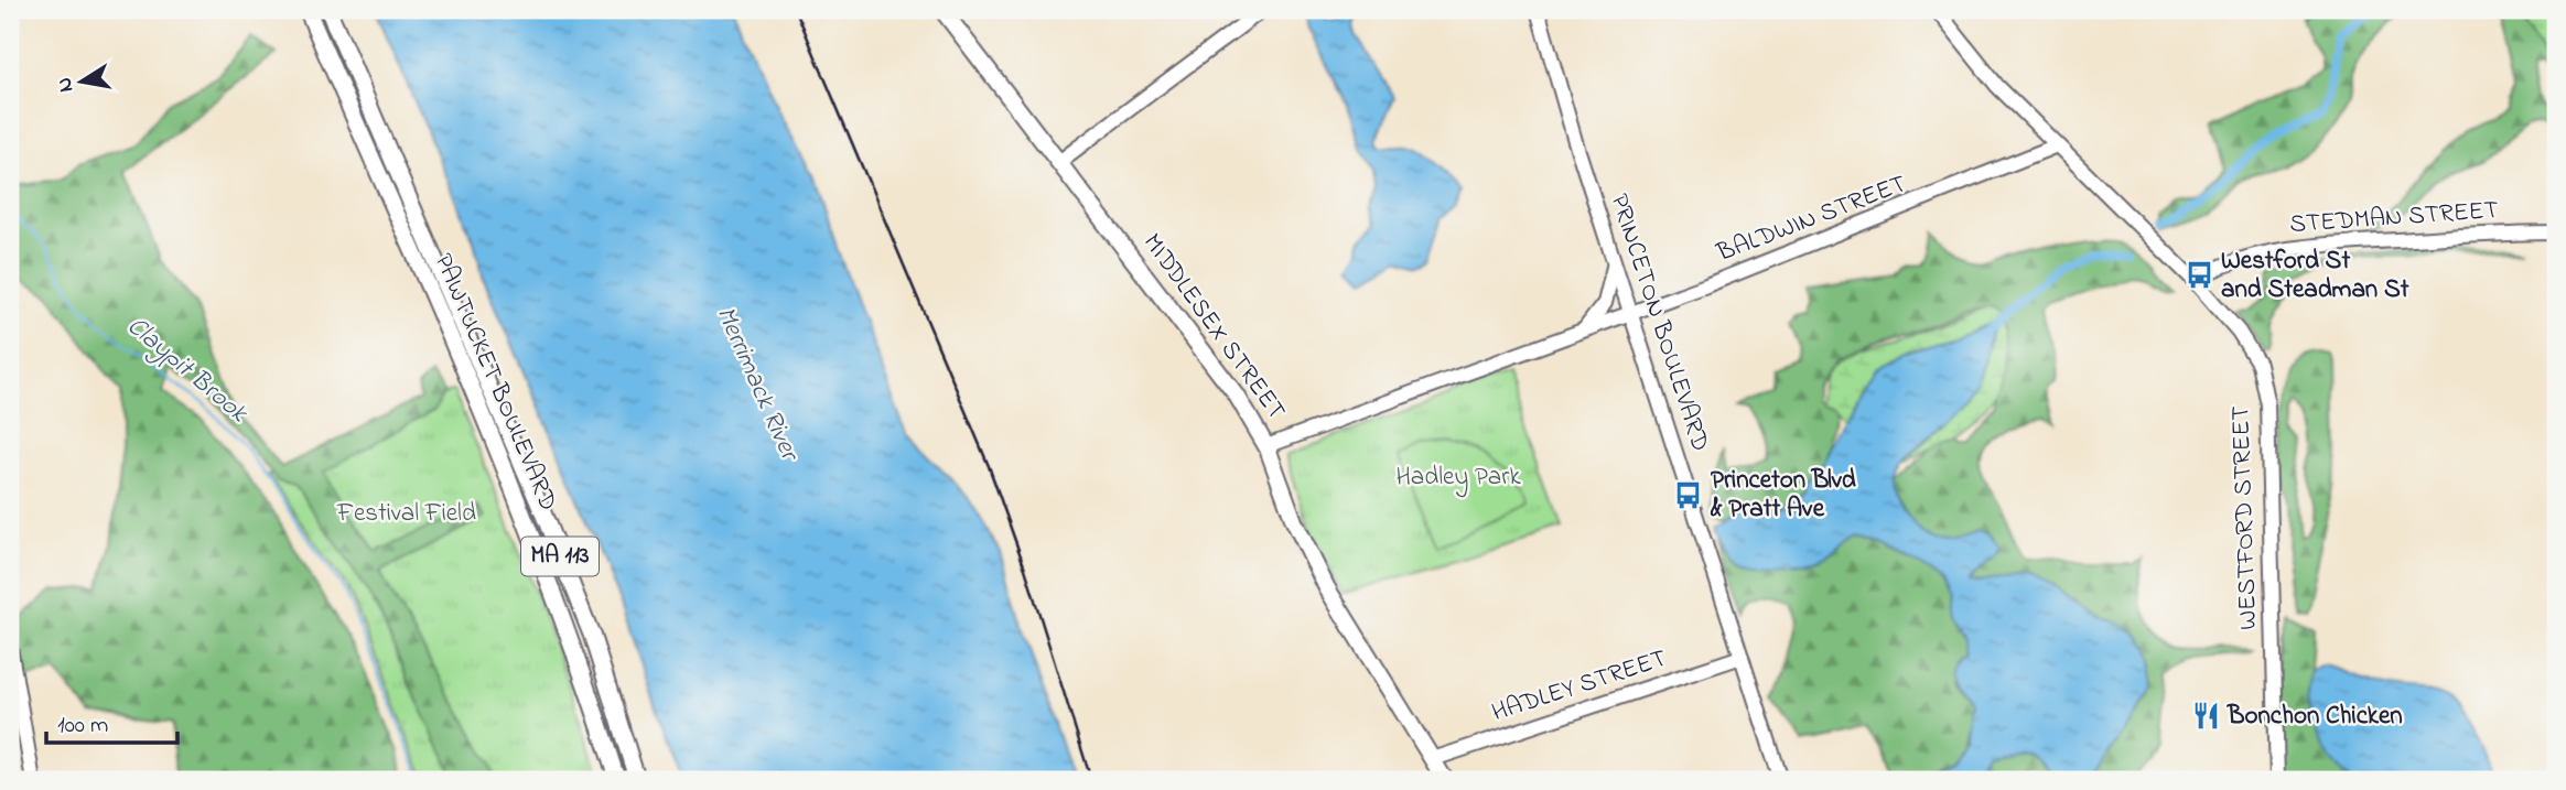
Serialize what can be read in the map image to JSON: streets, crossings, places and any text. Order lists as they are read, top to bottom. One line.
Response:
{"streets":{"main road":["STEDMAN STREET","BALDWIN STREET","PRINCETON BOULEVARD","MIDDLESEX STREET","PAWTUCKET BOULEVARD","WESTFORD STREET","MA 113","HADLEY STREET"]},"crossings":[["STEDMAN STREET","WESTFORD STREET"],["BALDWIN STREET","PRINCETON BOULEVARD"],["BALDWIN STREET","MIDDLESEX STREET"],["BALDWIN STREET","WESTFORD STREET"],["PRINCETON BOULEVARD","HADLEY STREET"],["MIDDLESEX STREET","HADLEY STREET"]],"water":["Claypit Brook","Merrimack River"],"parks":["Hadley Park","Festival Field"],"places":{"bus stop":["Westford St and Steadman St","Princeton Blvd & Pratt Ave"],"restaurant":["Bonchon Chicken"]},"scale_bar":"100 m","north":"left"}
